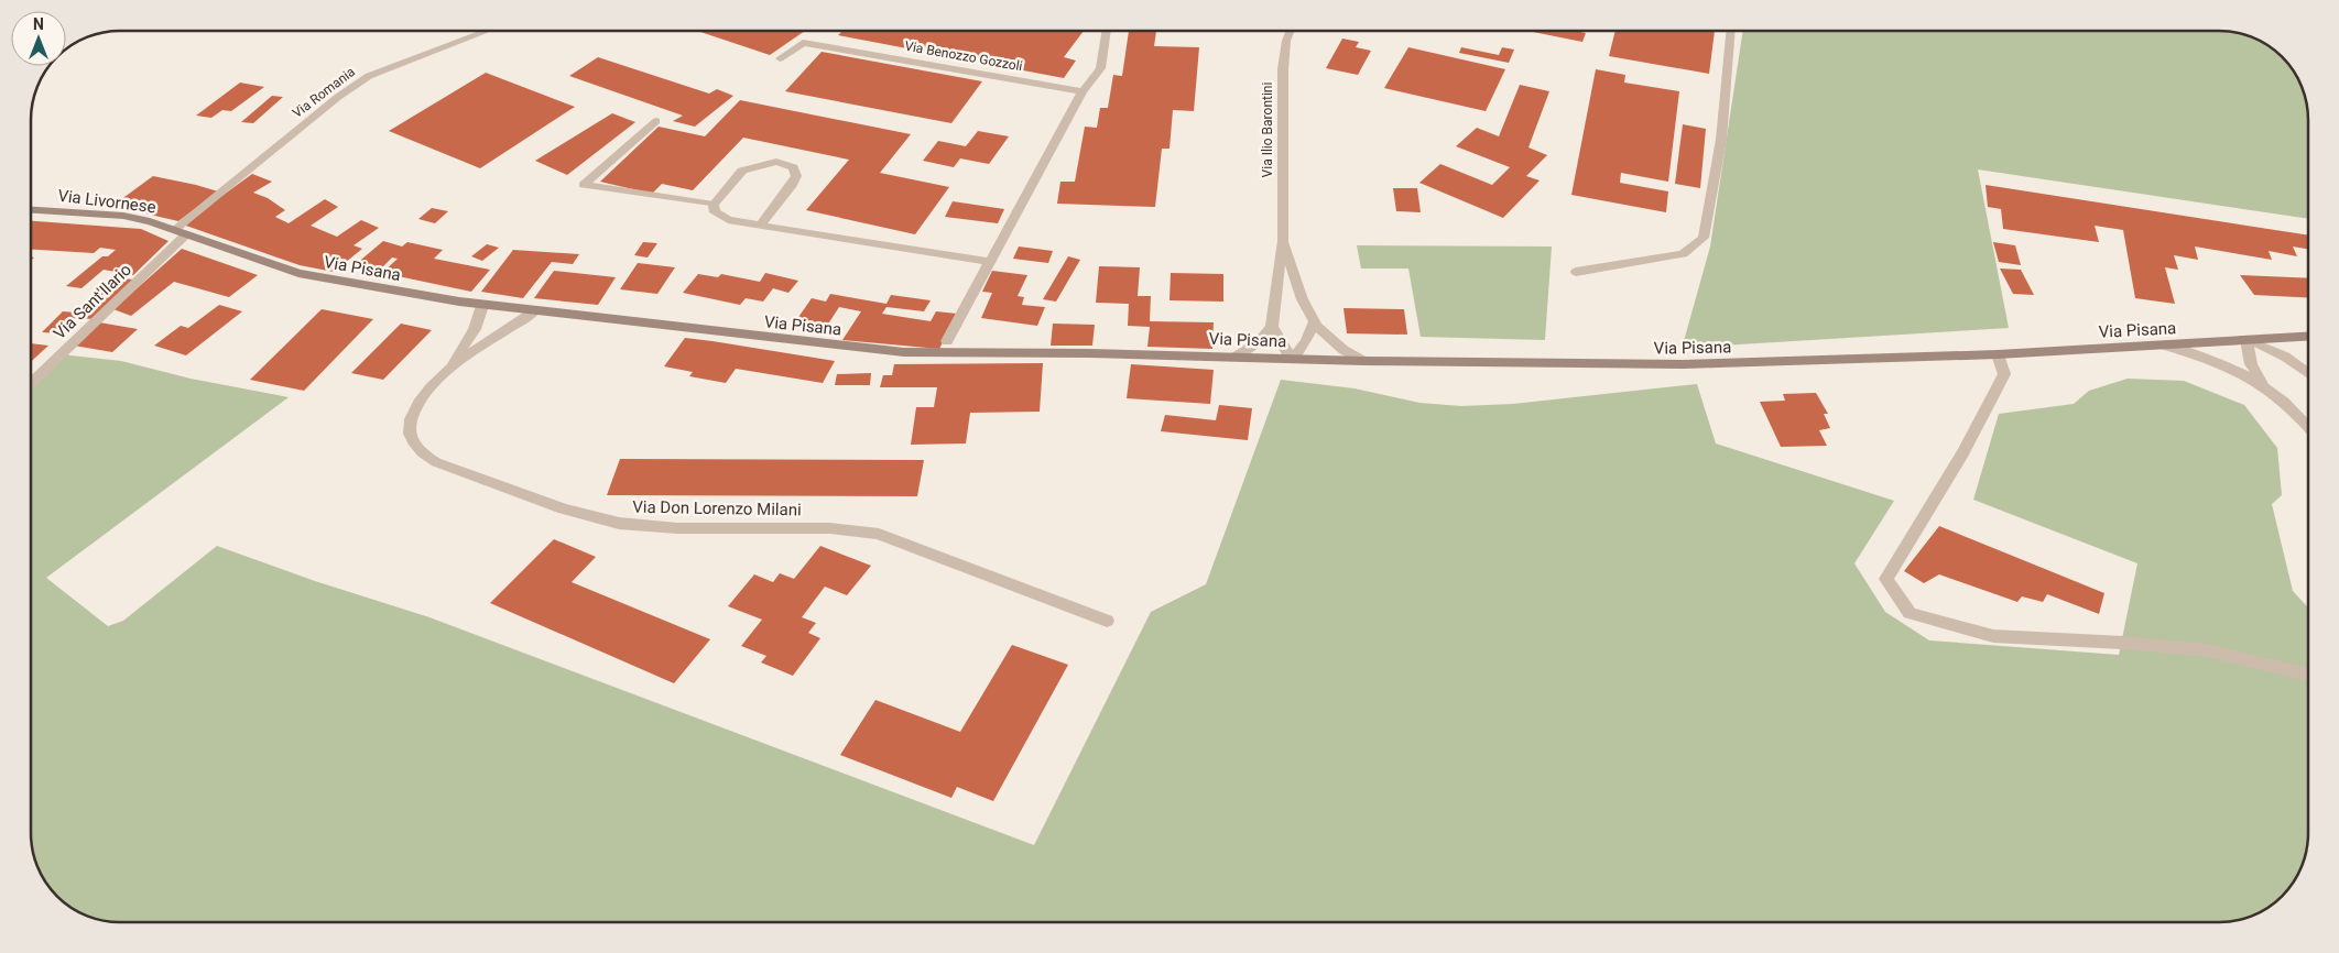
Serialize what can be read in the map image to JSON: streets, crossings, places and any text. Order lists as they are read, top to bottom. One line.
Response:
{"streets":{"main road":["Via Livornese","Via Pisana"],"street":["Via Benozzo Gozzoli","Via Romania","Via Ilio Barontini","Via Sant'Ilario","Via Don Lorenzo Milani"]},"crossings":[["Via Romania","Via Livornese"],["Via Romania","Via Pisana"],["Via Romania","Via Sant'Ilario"],["Via Ilio Barontini","Via Pisana"],["Via Livornese","Via Pisana"],["Via Livornese","Via Sant'Ilario"],["Via Pisana","Via Sant'Ilario"],["Via Pisana","Via Don Lorenzo Milani"]],"north":"top"}
